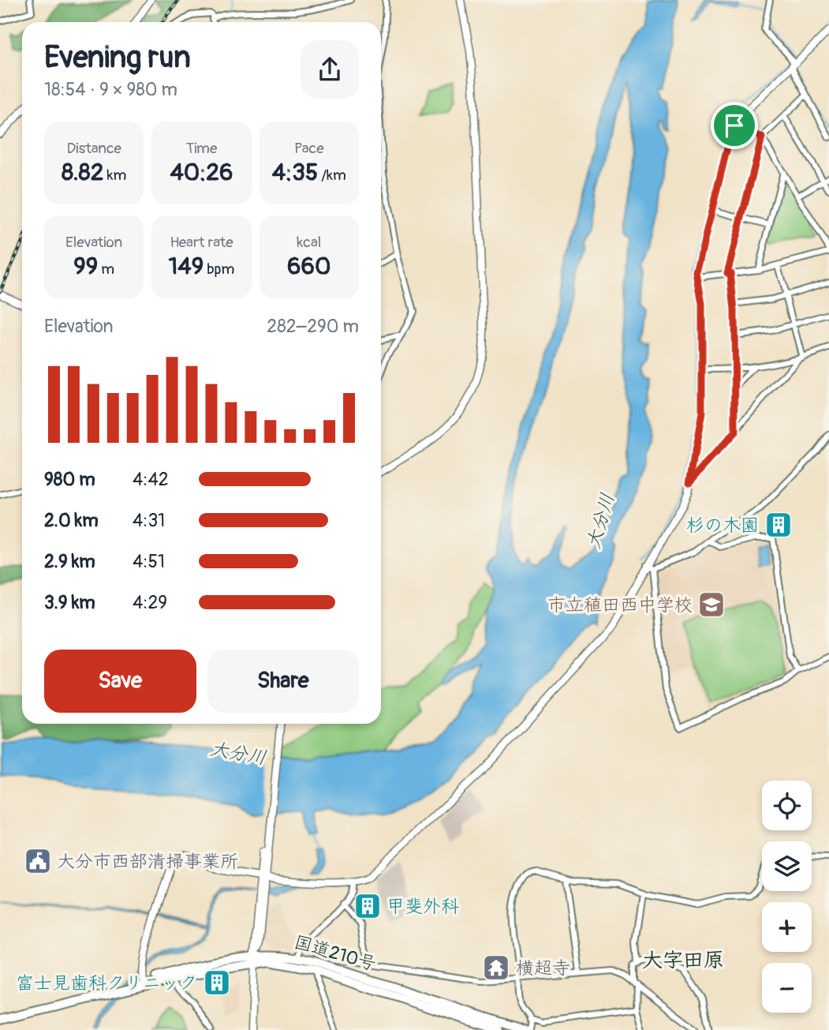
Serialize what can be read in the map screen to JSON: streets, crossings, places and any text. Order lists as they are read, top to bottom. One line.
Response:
{"streets":{"highway":["国道210号"]},"districts":["大字田原"],"water":["大分川"],"places":{"building":["杉の木園","甲斐外科","富士見歯科クリニック"],"school or university":["市立稙田西中学校"],"public building":["大分市西部清掃事業所"],"temple":["横超寺"]},"page":{"heading":["Evening run","18:54 · 9 × 980 m"],"stats":[["Distance","8.82 km"],["Time","40:26"],["Pace","4:35 /km"],["Elevation","99 m"],["Heart rate","149 bpm"],["kcal","660"]],"chart":["Elevation","282–290 m"],"list":[{"name":"980 m","note":"4:42"},{"name":"2.0 km","note":"4:31"},{"name":"2.9 km","note":"4:51"},{"name":"3.9 km","note":"4:29"}],"buttons":["Save","Share"],"map_buttons":["+","−"]}}
